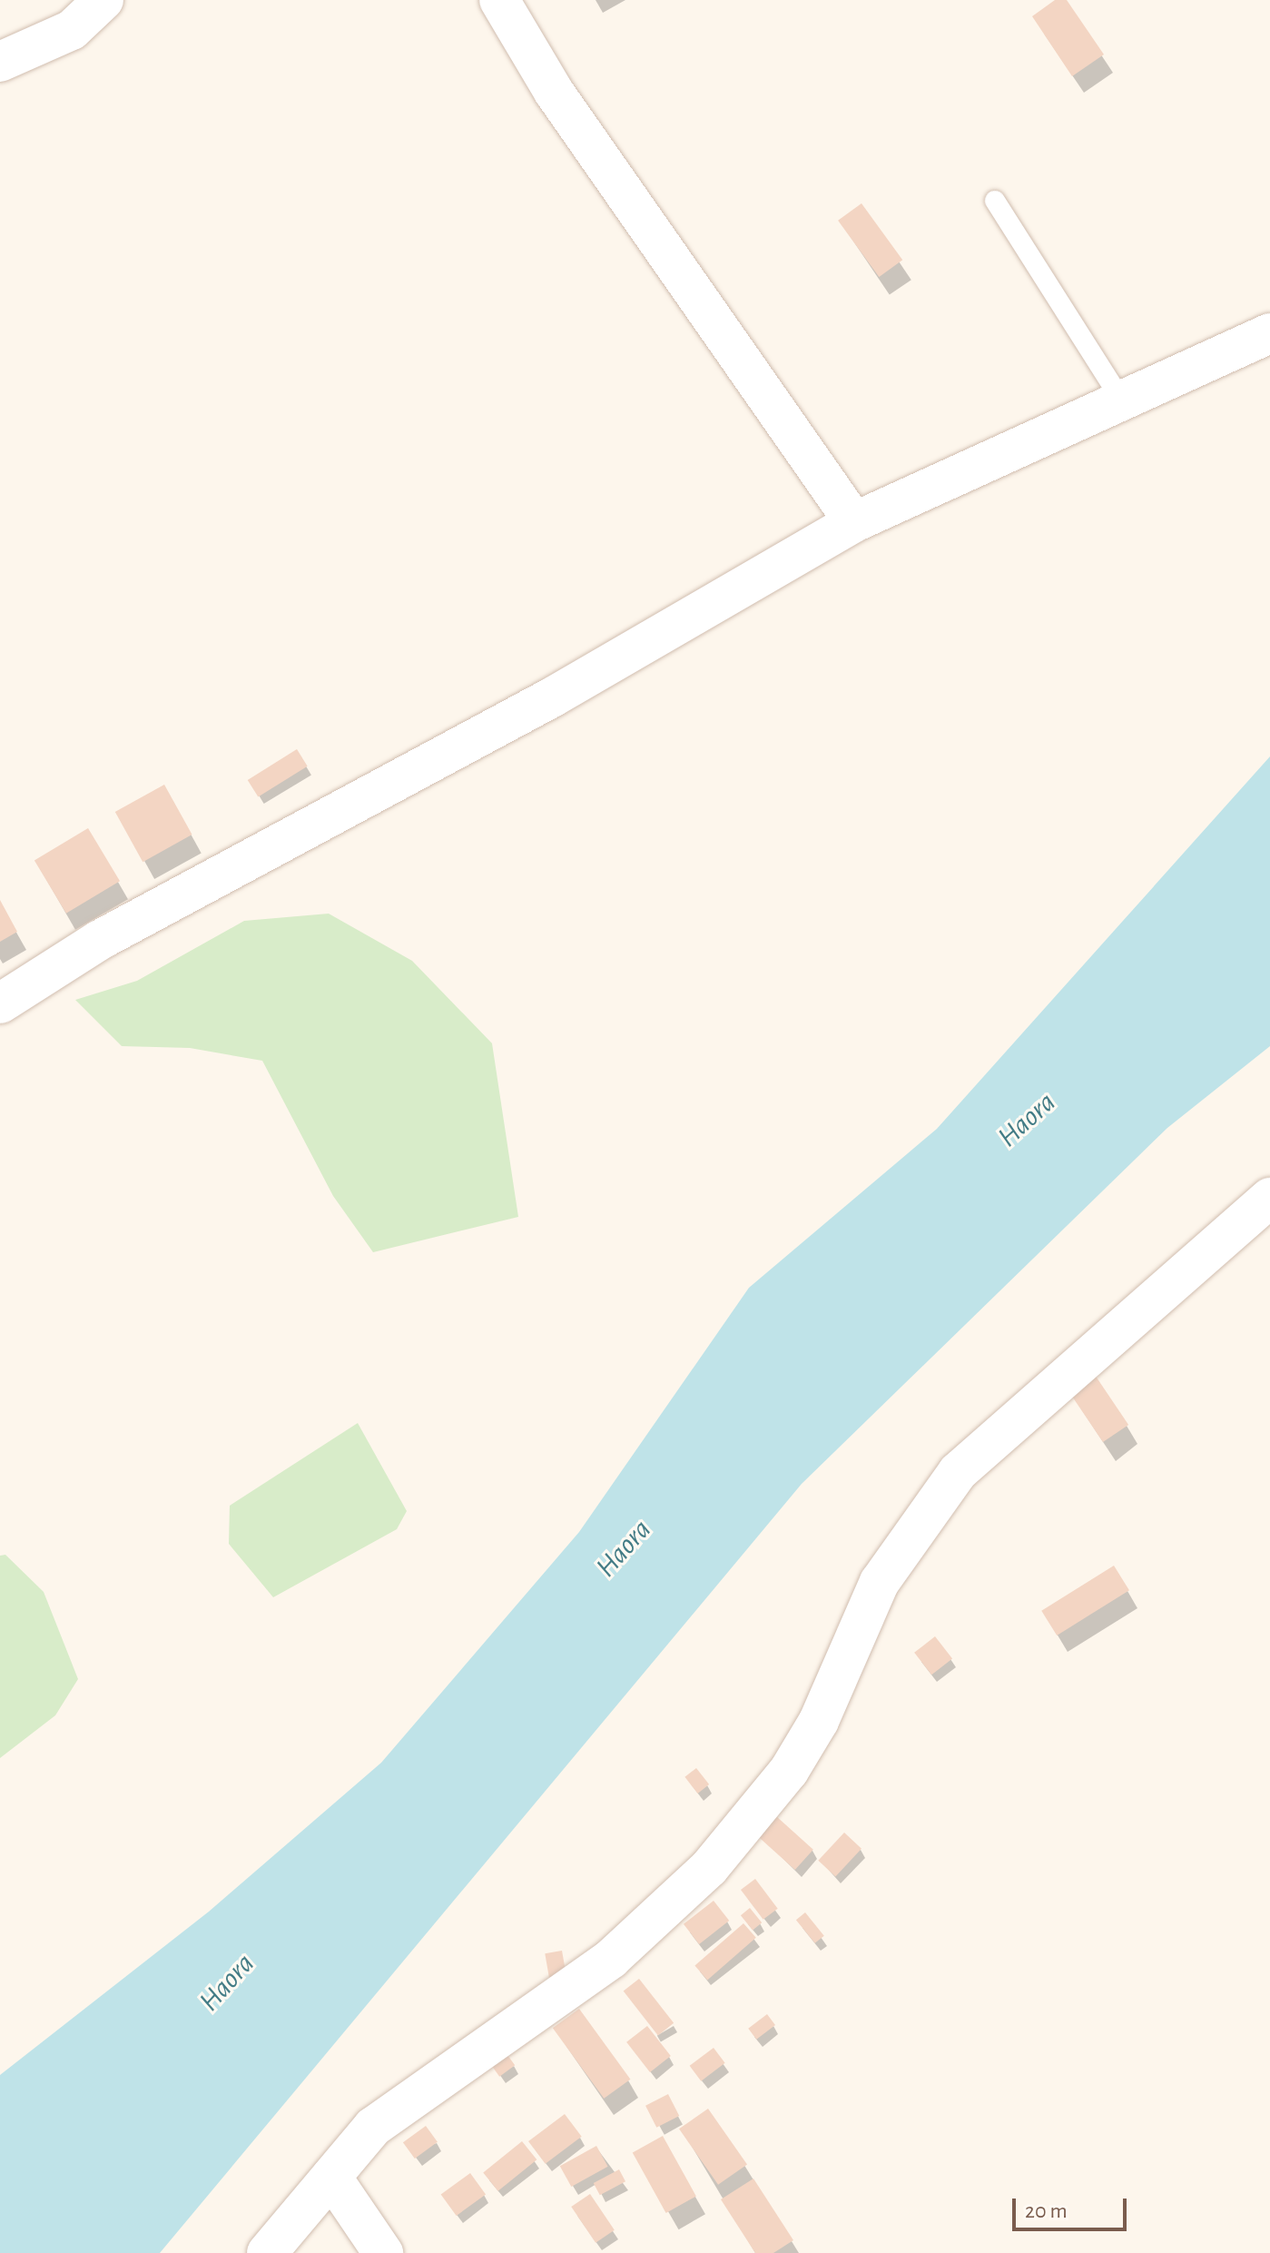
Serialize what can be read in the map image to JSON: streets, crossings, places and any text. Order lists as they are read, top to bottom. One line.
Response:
{"water":["Haora"],"scale_bar":"20 m"}
